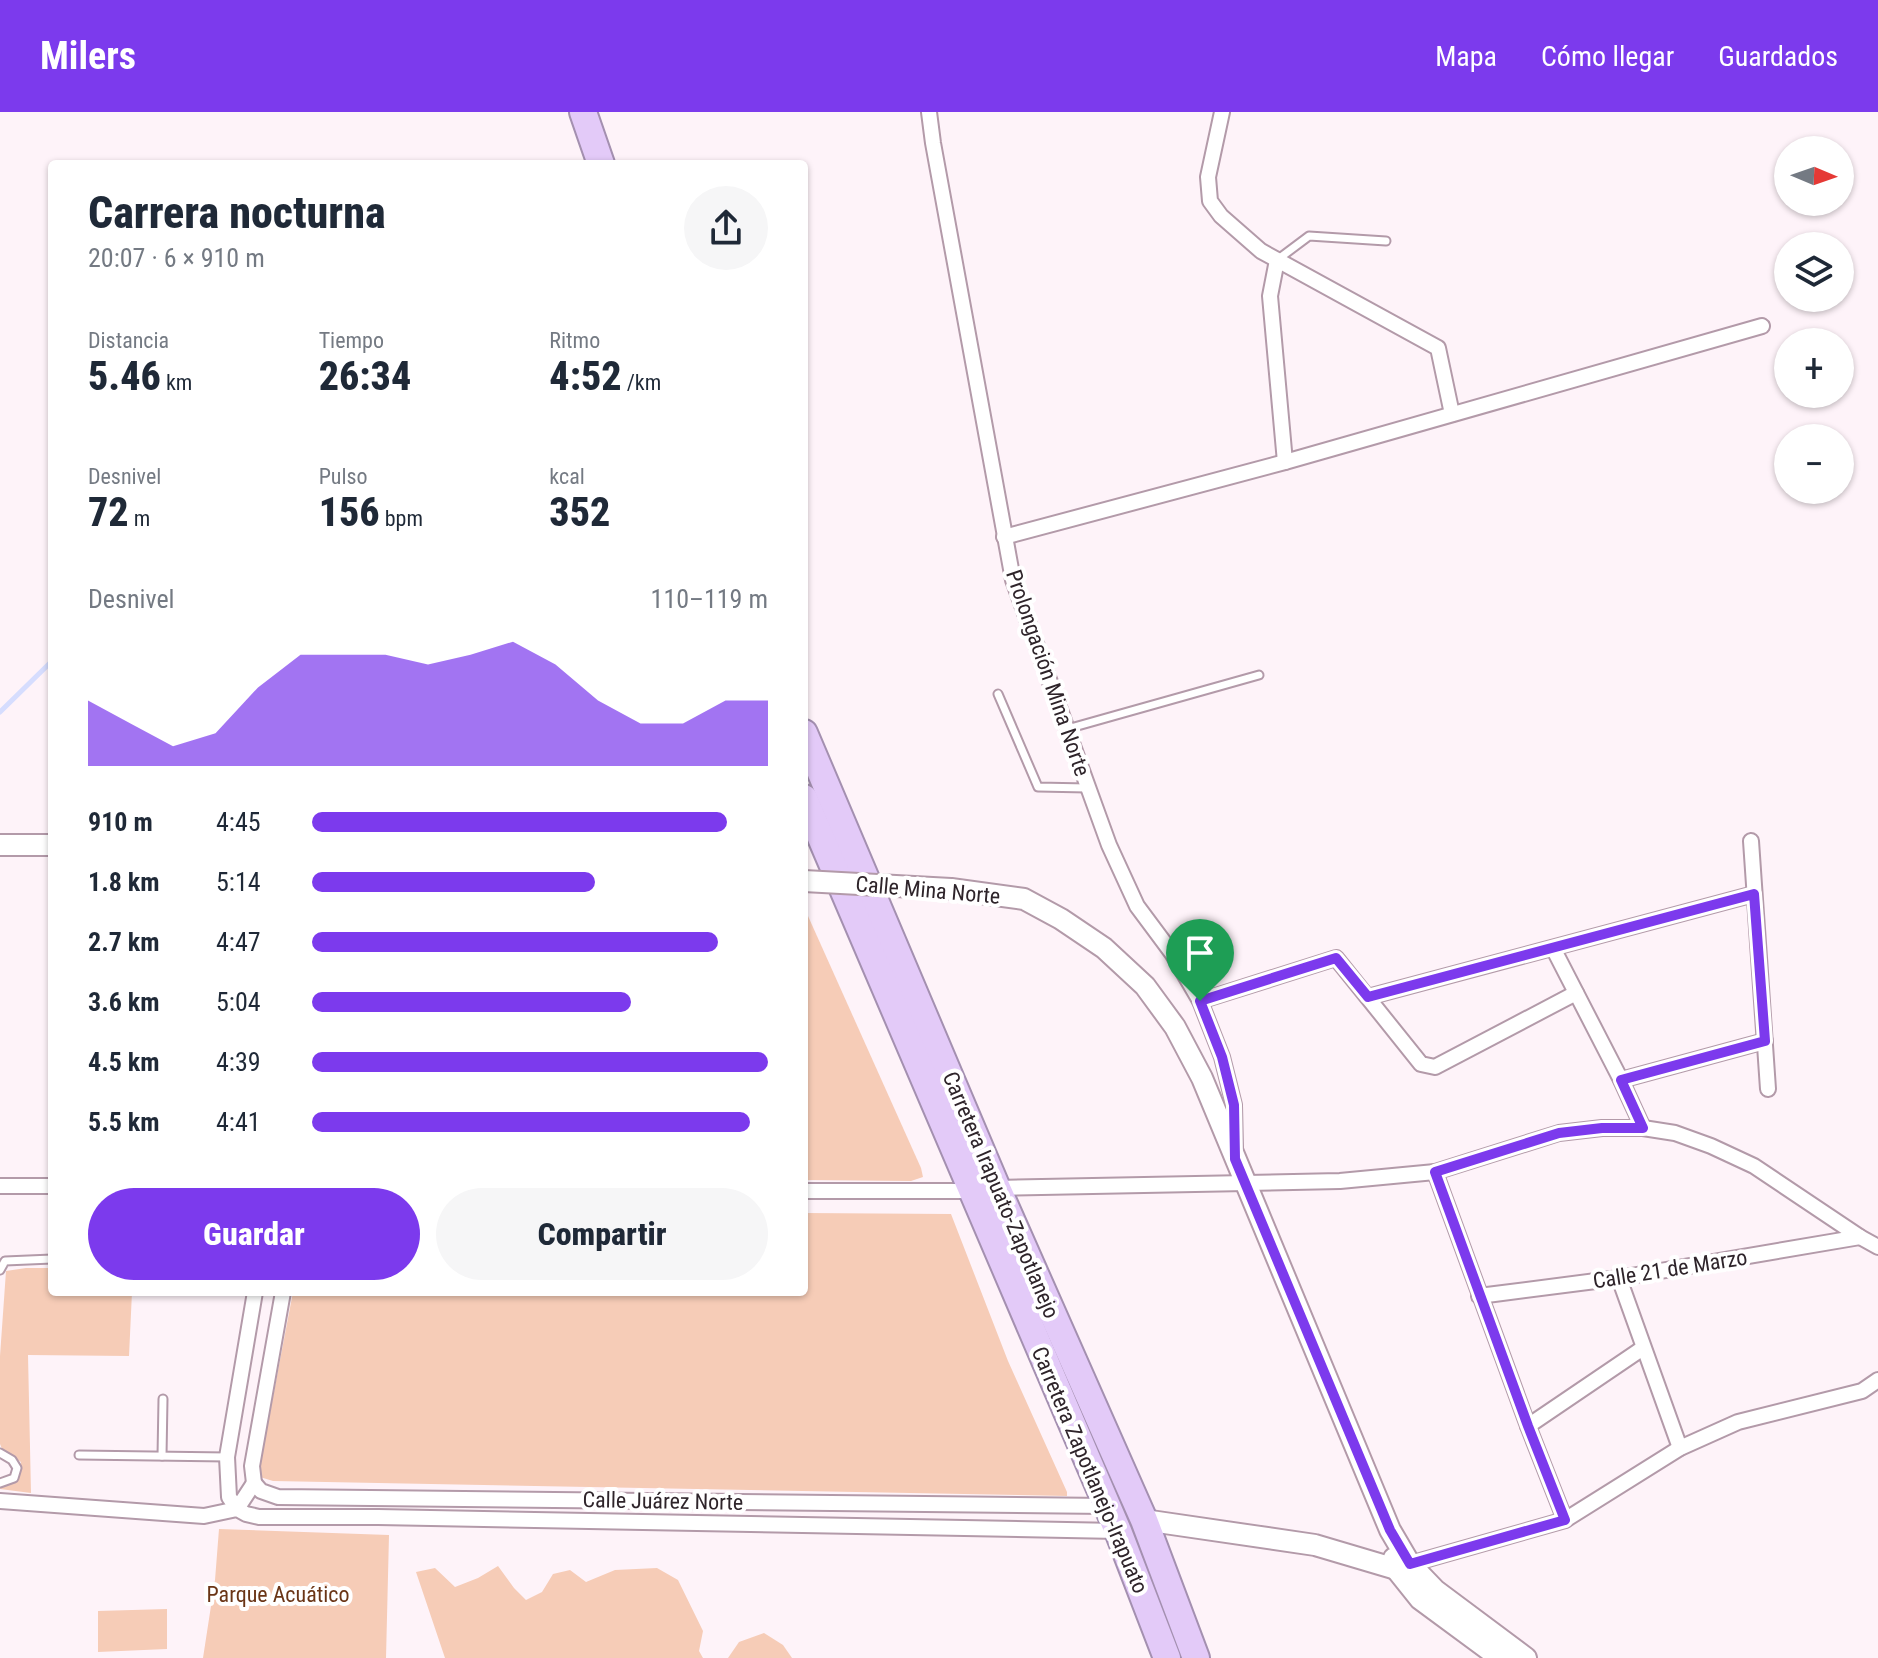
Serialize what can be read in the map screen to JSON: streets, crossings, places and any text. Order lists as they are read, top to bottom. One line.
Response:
{"streets":{"highway":["Carretera Irapuato-Zapotlanejo","Carretera Zapotlanejo-Irapuato"],"street":["Prolongación Mina Norte","Calle Mina Norte","Calle 21 de Marzo","Calle Juárez Norte"]},"crossings":[["Prolongación Mina Norte","Calle Mina Norte"],["Carretera Irapuato-Zapotlanejo","Carretera Zapotlanejo-Irapuato"],["Carretera Zapotlanejo-Irapuato","Calle Juárez Norte"]],"parks":["Parque Acuático"],"north":"right","page":{"header":"Milers","nav":["Mapa","Cómo llegar","Guardados"],"map_buttons":["+","−"],"heading":["Carrera nocturna","20:07 · 6 × 910 m"],"stats":[["Distancia","5.46 km"],["Tiempo","26:34"],["Ritmo","4:52 /km"],["Desnivel","72 m"],["Pulso","156 bpm"],["kcal","352"]],"chart":["Desnivel","110–119 m"],"list":[{"name":"910 m","note":"4:45"},{"name":"1.8 km","note":"5:14"},{"name":"2.7 km","note":"4:47"},{"name":"3.6 km","note":"5:04"},{"name":"4.5 km","note":"4:39"},{"name":"5.5 km","note":"4:41"}],"buttons":["Guardar","Compartir"]}}
